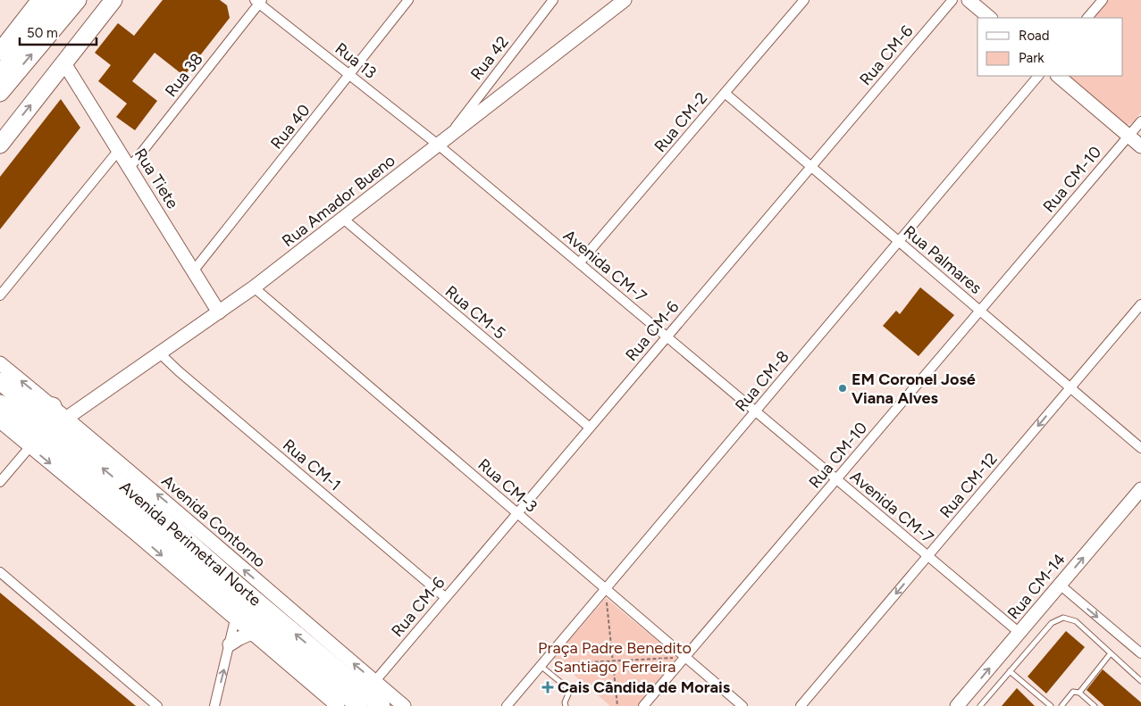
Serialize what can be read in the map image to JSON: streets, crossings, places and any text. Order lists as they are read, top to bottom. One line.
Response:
{"streets":{"highway":["Avenida Perimetral Norte"],"street":["Rua CM-6","Rua 42","Rua 13","Rua 38","Rua CM-2","Rua 40","Rua Tiete","Rua CM-10","Rua Amador Bueno","Rua Palmares","Avenida CM-7","Rua CM-5","Rua CM-8","Rua CM-1","Rua CM-3","Rua CM-12","Avenida Contorno","Rua CM-14"]},"crossings":[["Rua CM-6","Rua Palmares"],["Rua CM-6","Avenida CM-7"],["Rua CM-6","Rua CM-5"],["Rua CM-6","Rua CM-1"],["Rua CM-6","Rua CM-3"],["Rua CM-6","Avenida Contorno"],["Rua 42","Rua Amador Bueno"],["Rua 13","Rua 38"],["Rua 13","Rua 40"],["Rua 13","Rua Amador Bueno"],["Rua 13","Avenida CM-7"],["Rua 38","Rua Tiete"],["Rua CM-2","Rua Palmares"],["Rua CM-2","Avenida CM-7"],["Rua 40","Rua Tiete"],["Rua Tiete","Rua Amador Bueno"],["Rua CM-10","Rua Palmares"],["Rua CM-10","Avenida CM-7"],["Rua CM-10","Rua CM-3"],["Rua Amador Bueno","Avenida CM-7"],["Rua Amador Bueno","Rua CM-5"],["Rua Amador Bueno","Rua CM-1"],["Rua Amador Bueno","Rua CM-3"],["Rua Amador Bueno","Avenida Contorno"],["Rua Palmares","Rua CM-8"],["Rua Palmares","Rua CM-12"],["Avenida CM-7","Rua CM-8"],["Avenida CM-7","Rua CM-12"],["Avenida CM-7","Rua CM-14"],["Rua CM-8","Rua CM-3"]],"one_way":["Rua CM-12","Rua CM-14"],"parks":["Praça Padre Benedito Santiago Ferreira"],"places":{"other":["EM Coronel José Viana Alves"],"health":["Cais Cândida de Morais"]},"legend":["Road","Park"],"scale_bar":"50 m"}
